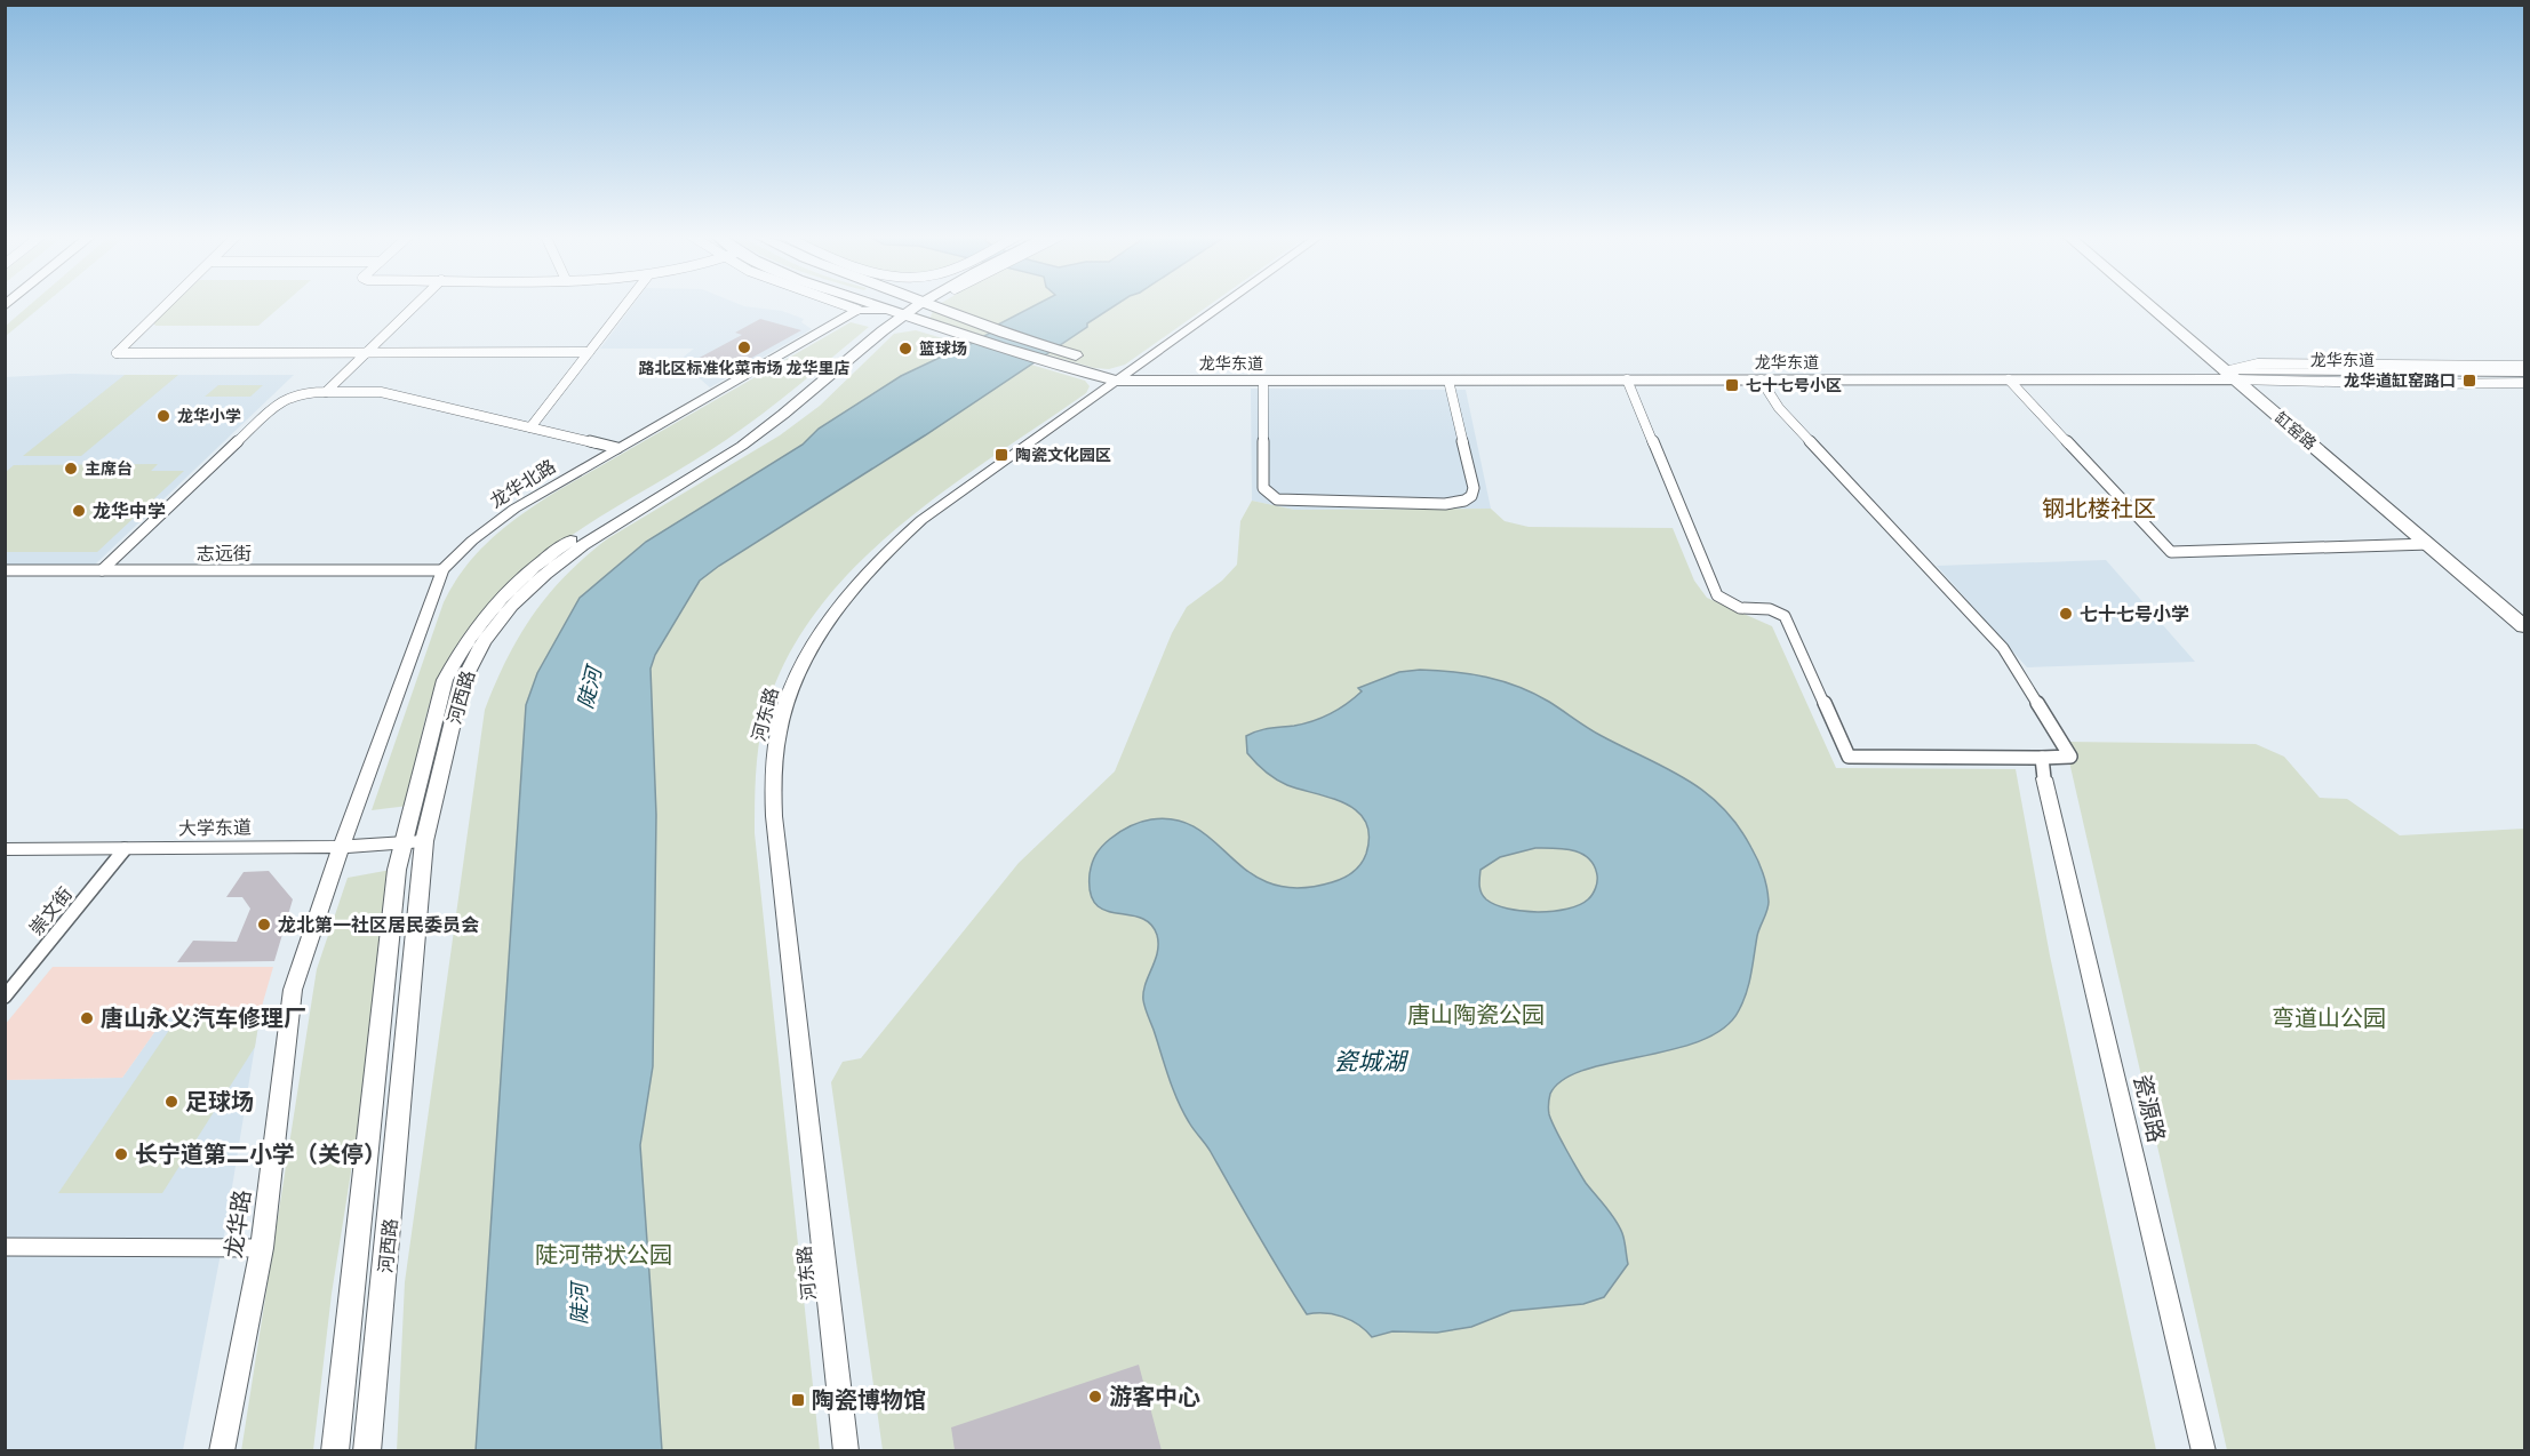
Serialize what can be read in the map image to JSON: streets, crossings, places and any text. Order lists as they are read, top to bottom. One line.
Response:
{"streets":{"main road":["龙华东道","缸窑路","河西路"],"street":["龙华北路","志远街","河东路","大学东道","崇文街","瓷源路","龙华路"]},"crossings":[["龙华东道","缸窑路"],["龙华东道","龙华北路"],["龙华东道","河西路"],["龙华东道","河东路"],["龙华北路","志远街"],["龙华北路","河西路"],["龙华北路","大学东道"],["龙华北路","龙华路"],["河西路","大学东道"],["大学东道","崇文街"],["大学东道","龙华路"]],"districts":["钢北楼社区"],"water":["陡河","瓷城湖"],"parks":["唐山陶瓷公园","弯道山公园","陡河带状公园"],"places":{"other":["路北区标准化菜市场 龙华里店","篮球场","龙华小学","主席台","龙华中学","七十七号小学","龙北第一社区居民委员会","唐山永义汽车修理厂","足球场","长宁道第二小学（关停）","游客中心"],"transit":["龙华道缸窑路口","七十七号小区","陶瓷文化园区","陶瓷博物馆"]}}
